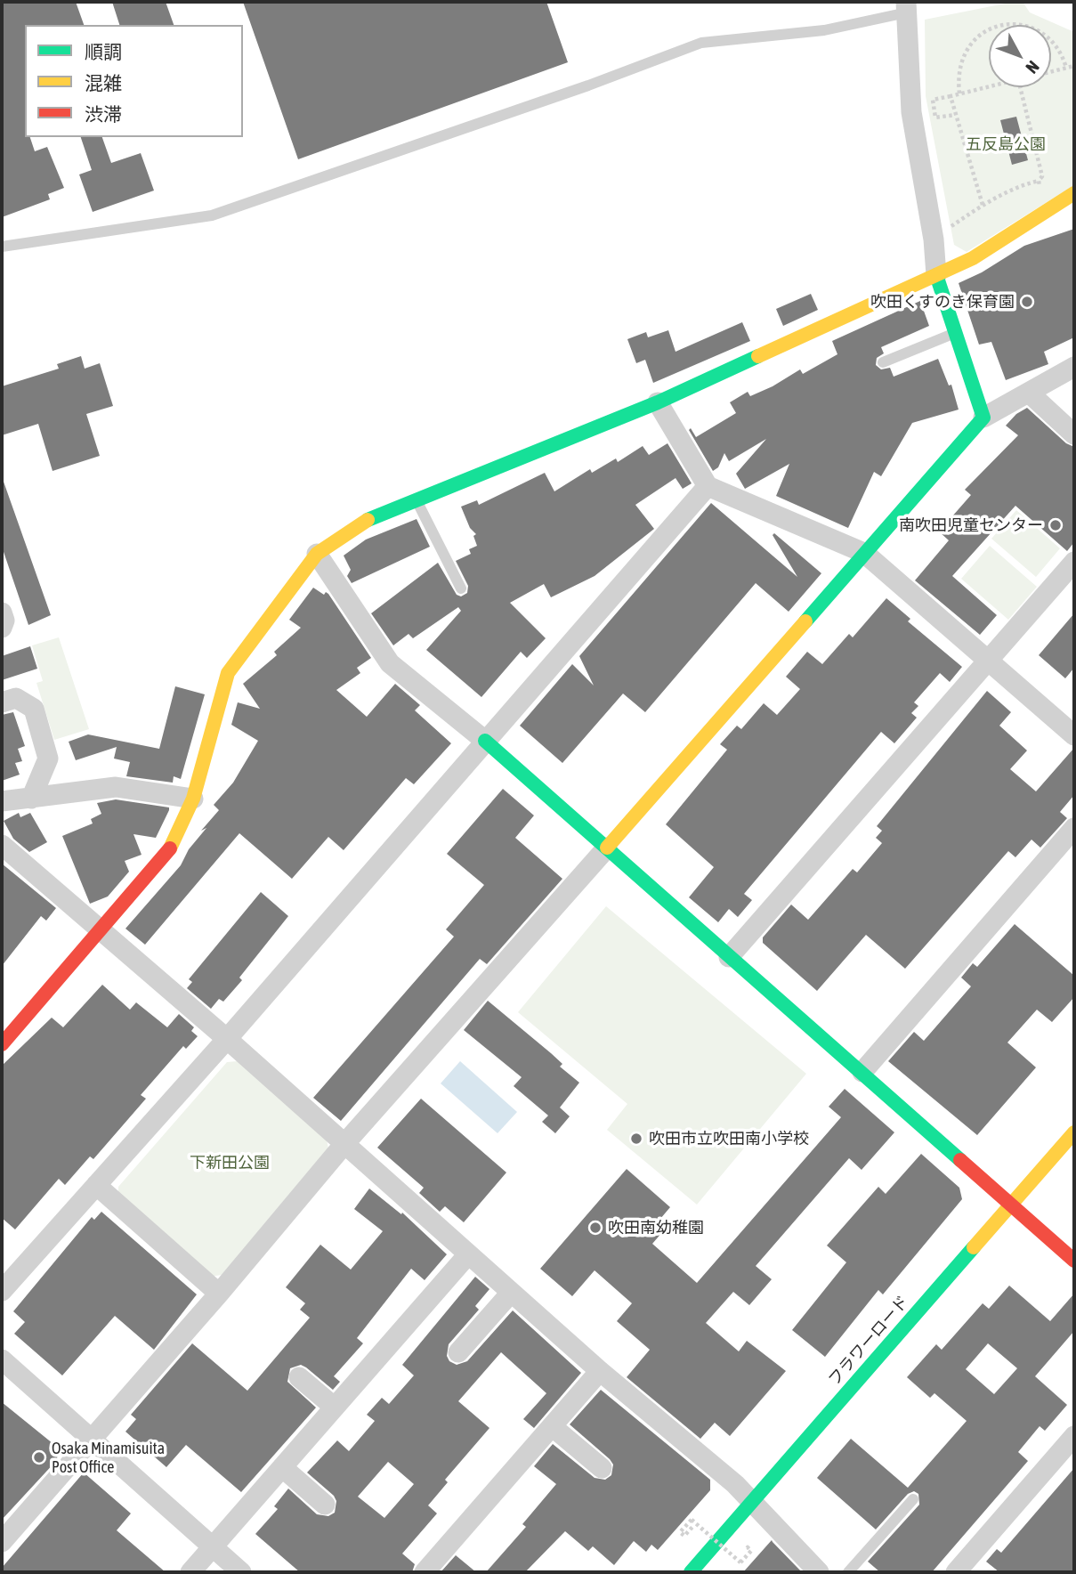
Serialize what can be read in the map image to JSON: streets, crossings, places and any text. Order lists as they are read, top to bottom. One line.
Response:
{"streets":{"street":["フラワーロード"]},"parks":["五反島公園","下新田公園"],"places":["吹田くすのき保育園","南吹田児童センター","吹田市立吹田南小学校","吹田南幼稚園","Osaka Minamisuita Post Office"],"legend":["順調","混雑","渋滞"],"north":"bottom right"}
